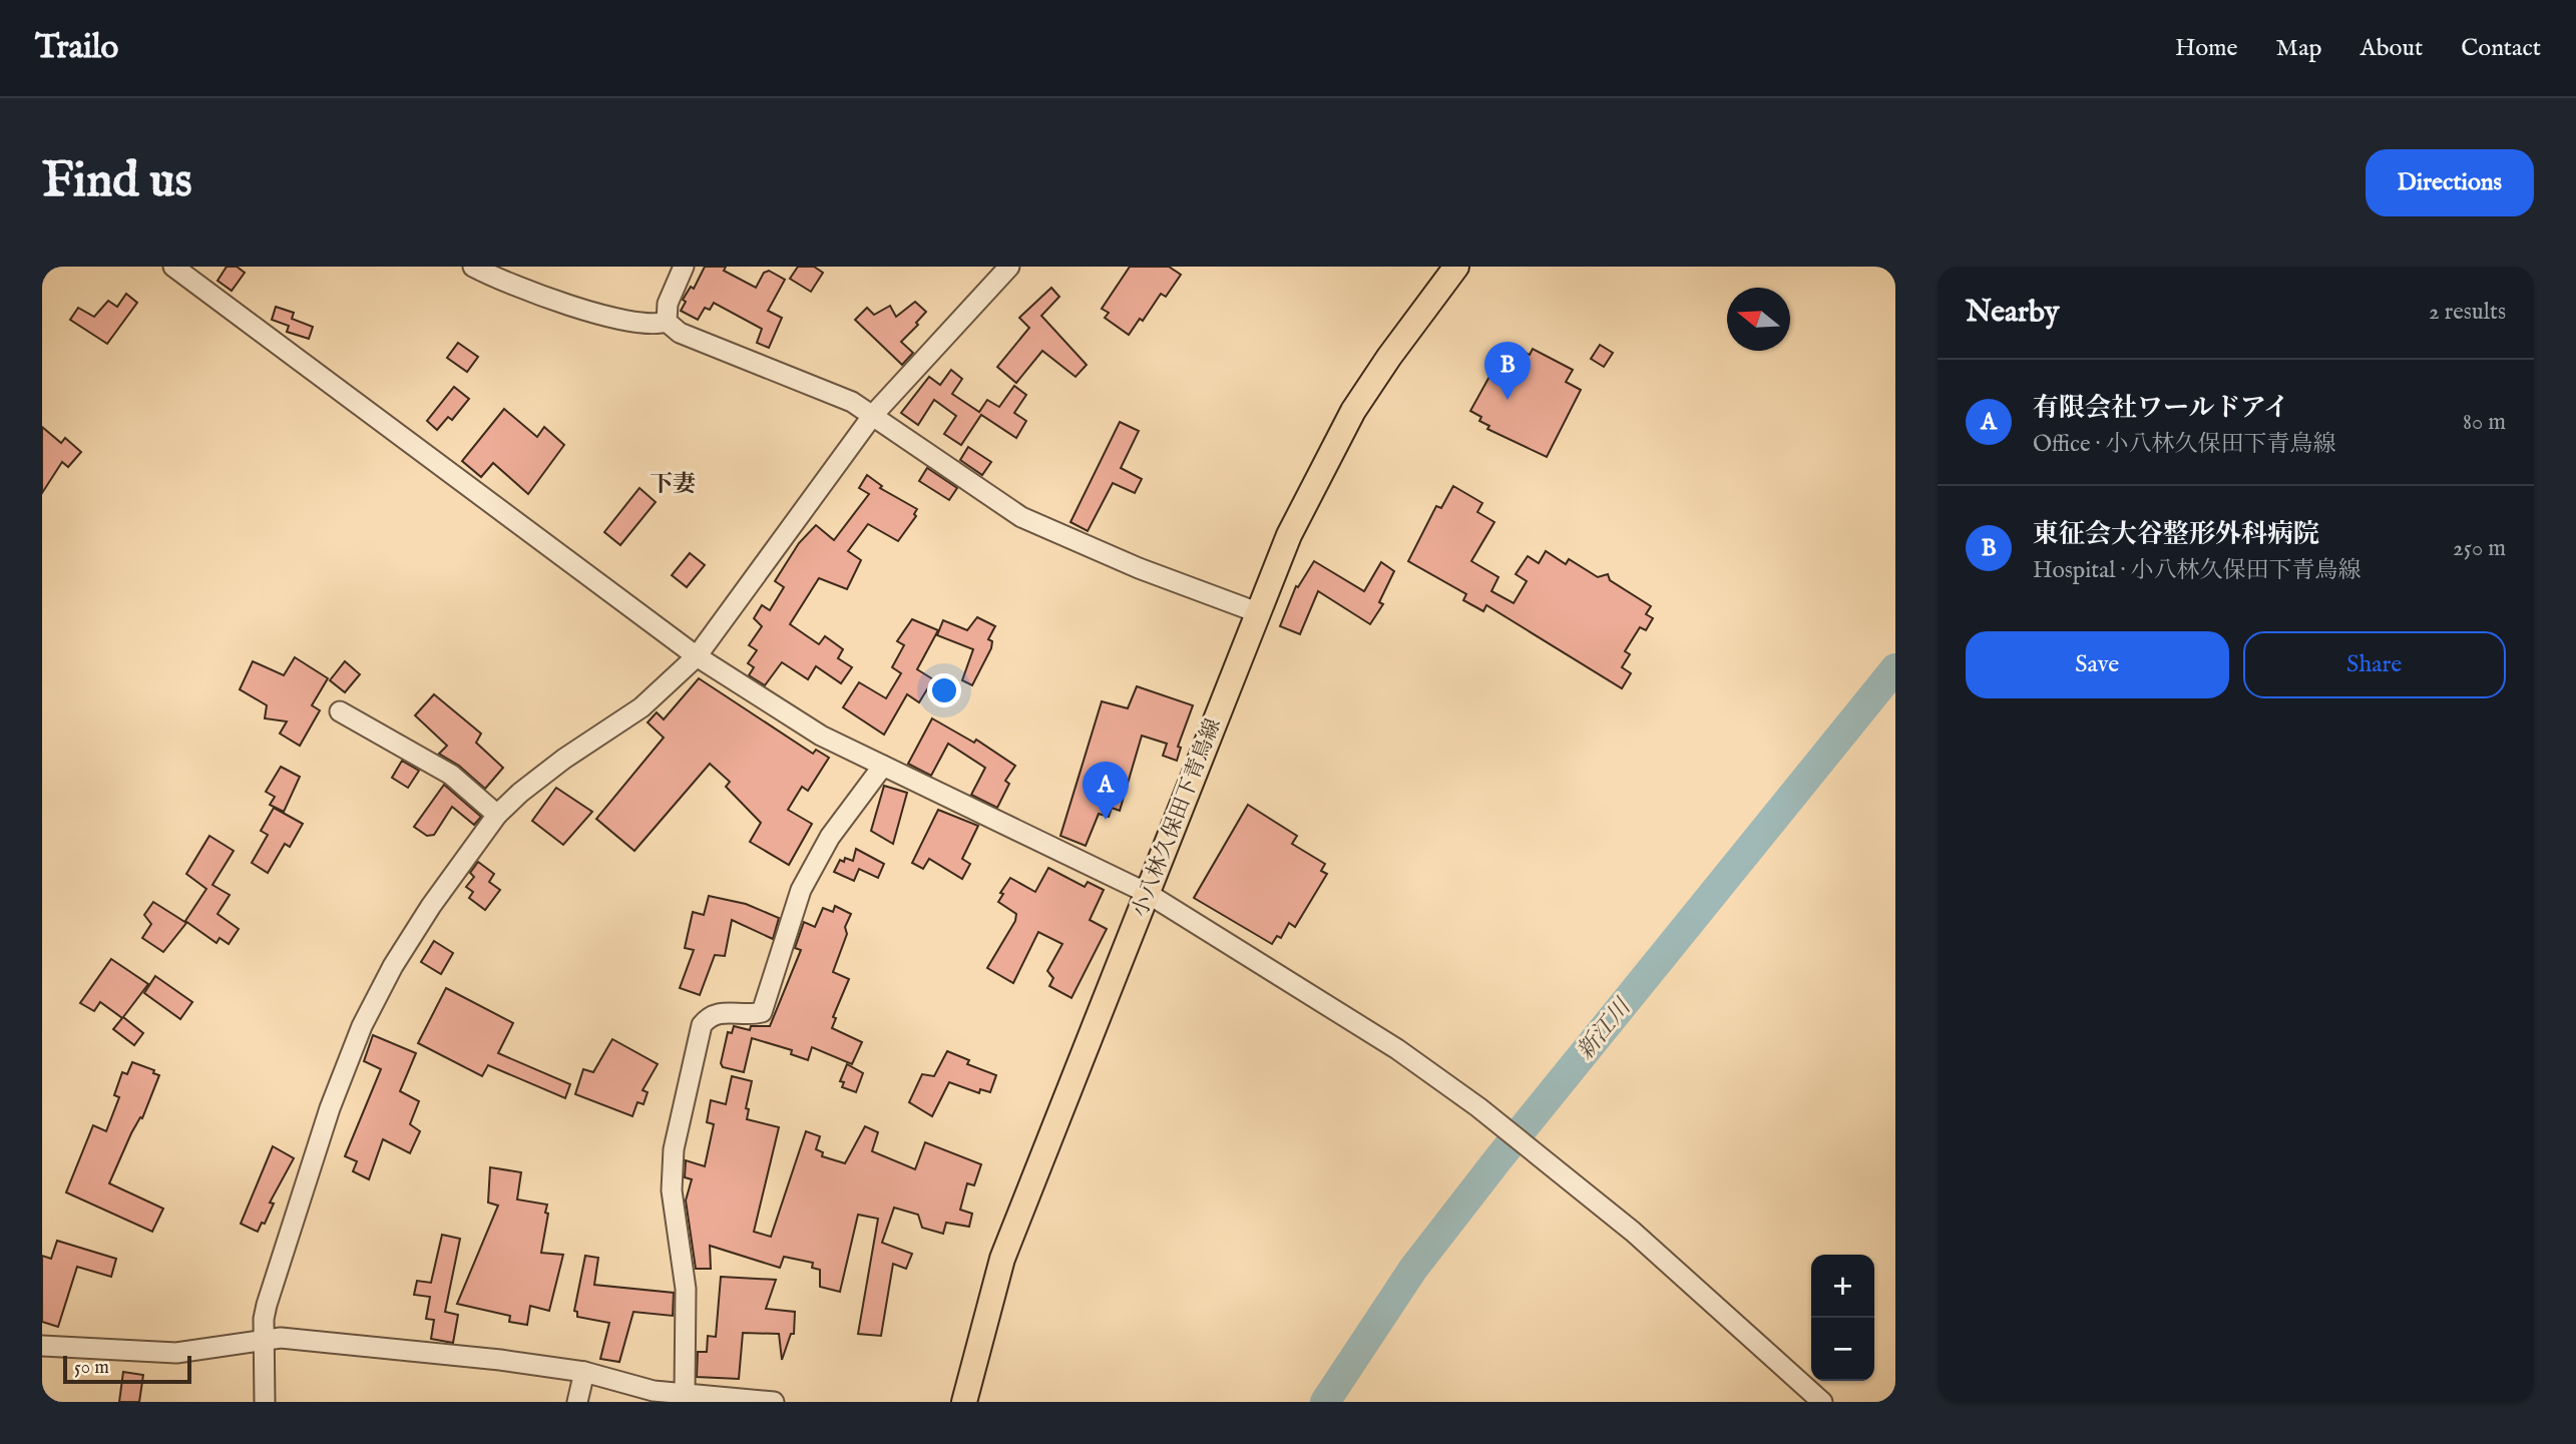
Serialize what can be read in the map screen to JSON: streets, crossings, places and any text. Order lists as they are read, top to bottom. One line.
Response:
{"streets":{"main road":["小八林久保田下青鳥線"]},"districts":["下妻"],"water":["新江川"],"scale_bar":"50 m","north":"left","page":{"header":"Trailo","nav":["Home","Map","About","Contact"],"buttons":["Directions",["Save","Share"]],"title":"Find us","heading":["Nearby","2 results"],"pins":["B","A"],"list":[{"mark":"A","name":"有限会社ワールドアイ","note":"Office · 小八林久保田下青鳥線","value":"80 m"},{"mark":"B","name":"東征会大谷整形外科病院","note":"Hospital · 小八林久保田下青鳥線","value":"250 m"}],"map_buttons":["+","−"],"scale":"50 m"}}
